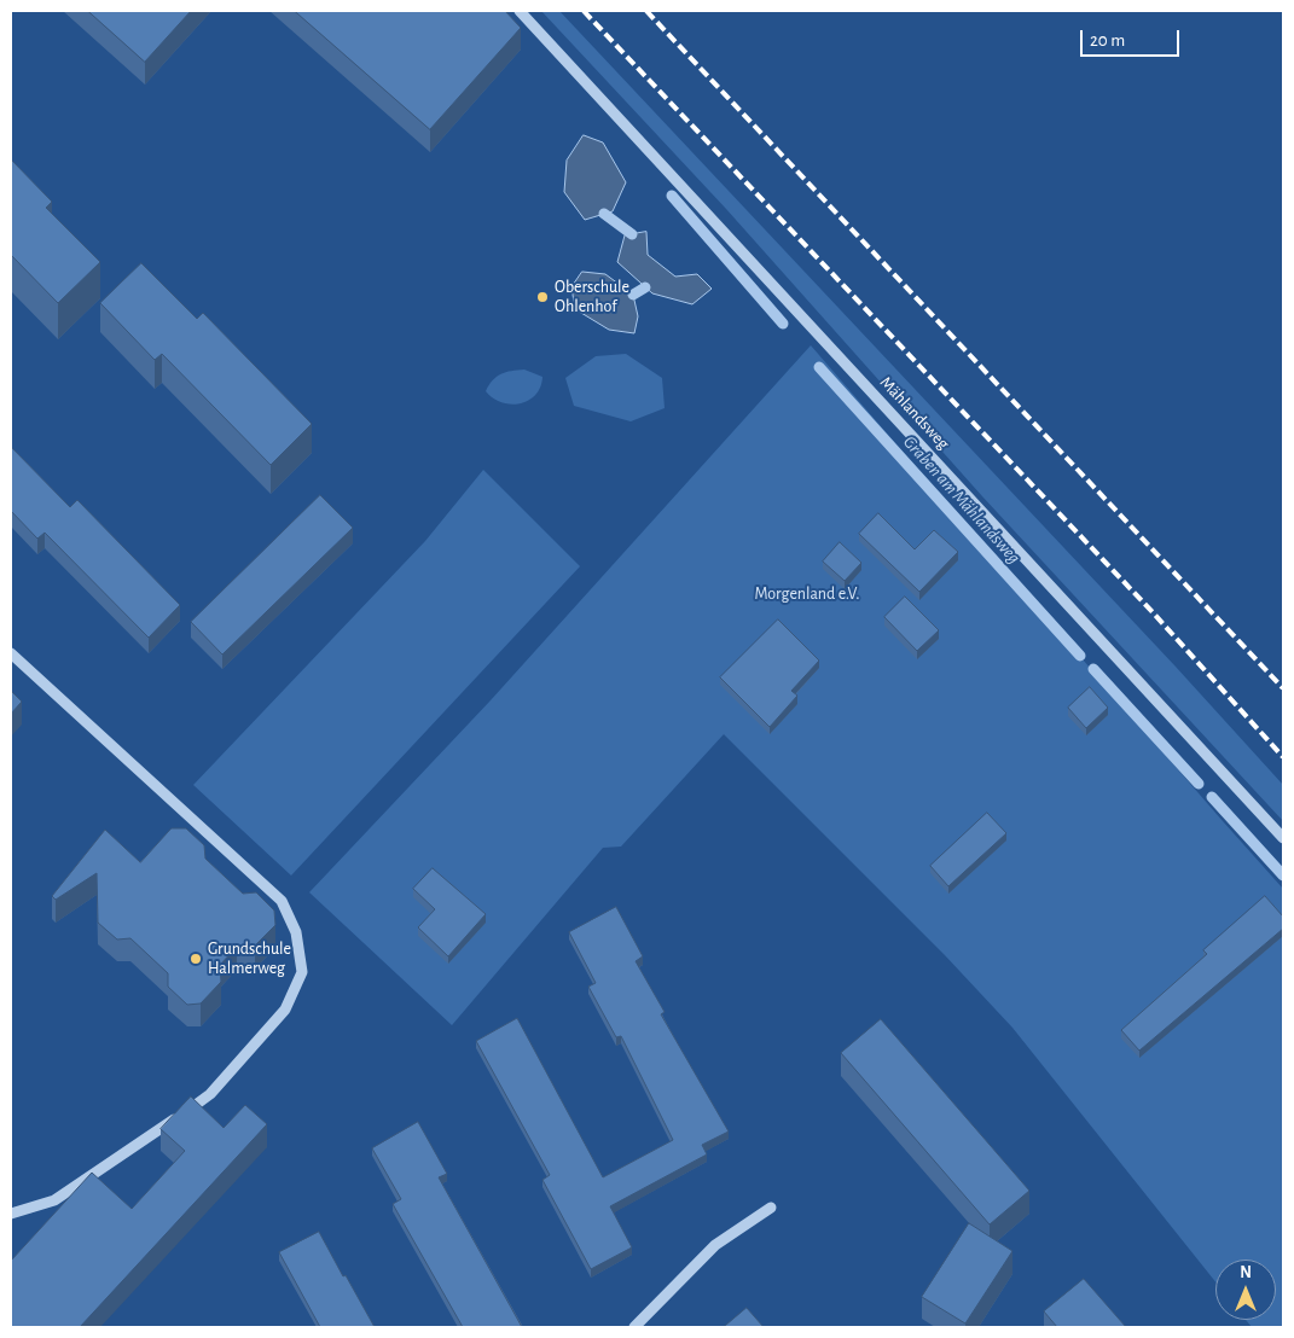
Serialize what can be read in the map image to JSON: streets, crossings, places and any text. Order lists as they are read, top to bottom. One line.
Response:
{"streets":{"street":["Mählandsweg"]},"water":["Graben am Mählandsweg"],"parks":["Morgenland e.V."],"places":["Oberschule Ohlenhof","Grundschule Halmerweg"],"scale_bar":"20 m","north":"top"}
